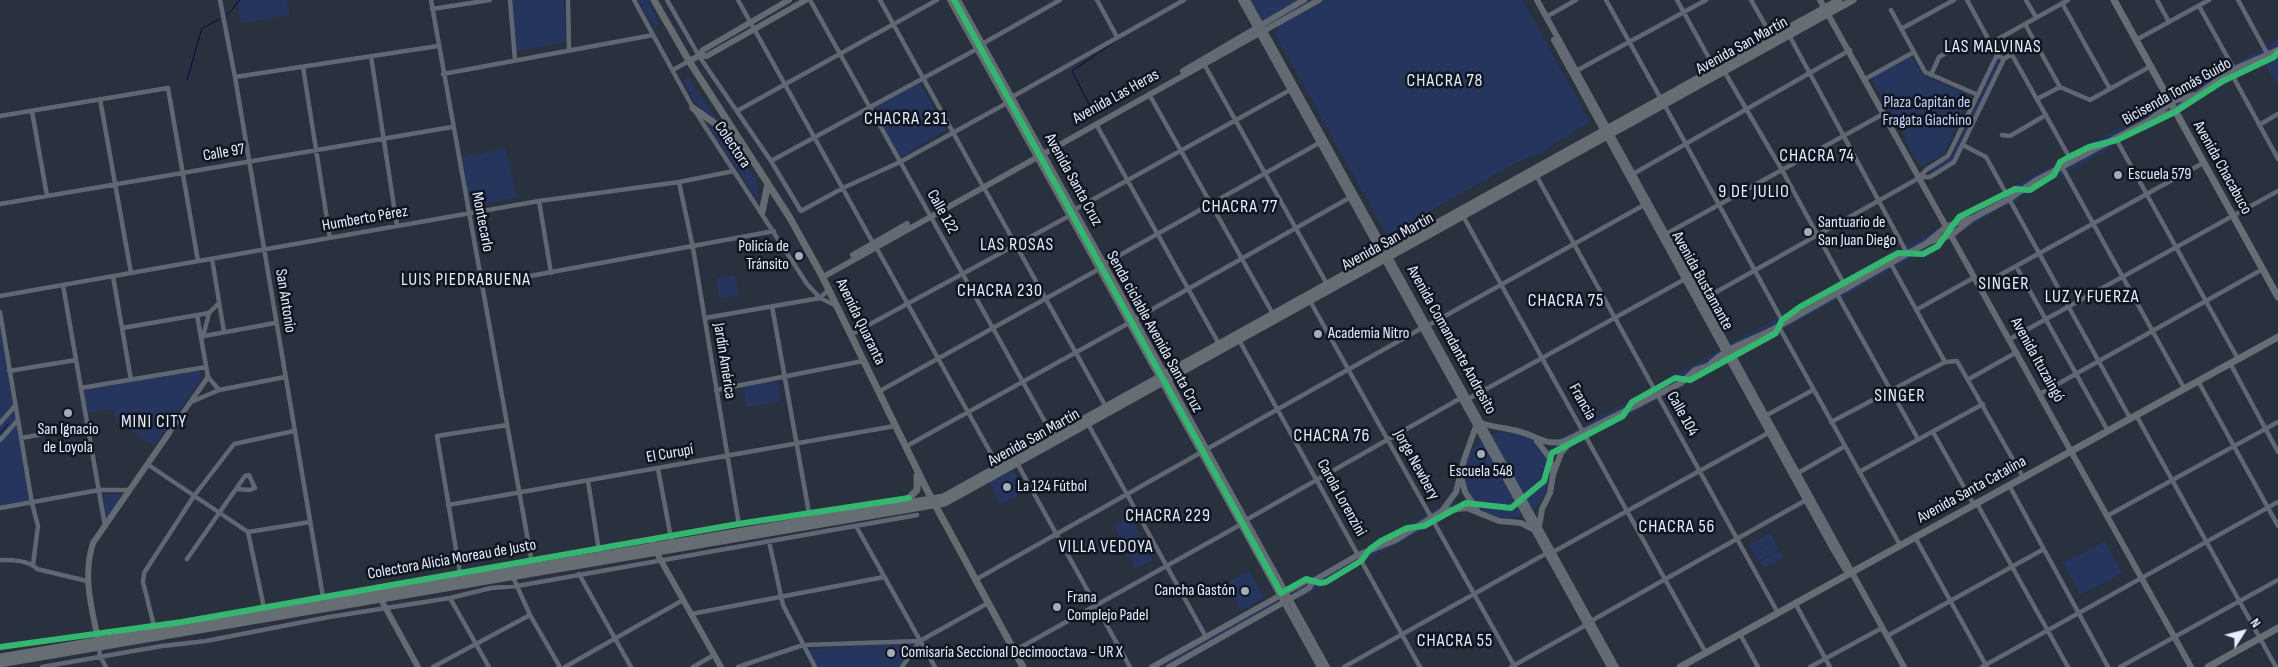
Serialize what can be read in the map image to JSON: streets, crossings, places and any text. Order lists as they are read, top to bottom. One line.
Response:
{"streets":{"highway":["Avenida Quaranta"],"main road":["Avenida San Martín","Avenida Las Heras","Avenida Chacabuco","Avenida Santa Cruz","Avenida Bustamante","Avenida Comandante Andresito","Avenida Ituzaingó","Avenida Santa Catalina"],"street":["Colectora","Calle 97","Calle 122","Humberto Pérez","Montecarlo","San Antonio","Jardín América","Francia","Calle 104","El Curupí","Jorge Newbery","Carola Lorenzini","Colectora Alicia Moreau de Justo"],"cycle path":["Bicisenda Tomás Guido"]},"crossings":[["Avenida San Martín","Avenida Santa Cruz"],["Avenida San Martín","Calle 122"],["Avenida San Martín","Avenida Bustamante"],["Avenida San Martín","Avenida Quaranta"],["Avenida San Martín","Avenida Comandante Andresito"],["Avenida San Martín","Avenida Ituzaingó"],["Avenida San Martín","Francia"],["Avenida San Martín","Calle 104"],["Avenida San Martín","Jorge Newbery"],["Avenida San Martín","Carola Lorenzini"],["Avenida Las Heras","Avenida Santa Cruz"],["Avenida Las Heras","Calle 122"],["Avenida Las Heras","Avenida Quaranta"],["Avenida Las Heras","Avenida Comandante Andresito"],["Colectora","Humberto Pérez"],["Calle 97","Montecarlo"],["Calle 97","San Antonio"],["Humberto Pérez","Montecarlo"],["Humberto Pérez","San Antonio"],["Humberto Pérez","Jardín América"],["Montecarlo","El Curupí"],["Avenida Bustamante","Avenida Santa Catalina"],["San Antonio","Colectora Alicia Moreau de Justo"],["Avenida Quaranta","El Curupí"],["Avenida Ituzaingó","Avenida Santa Catalina"],["Jardín América","El Curupí"],["Francia","Avenida Santa Catalina"],["Calle 104","Avenida Santa Catalina"]],"districts":["LAS MALVINAS","CHACRA 78","CHACRA 231","CHACRA 74","9 DE JULIO","CHACRA 77","LAS ROSAS","LUIS PIEDRABUENA","SINGER","CHACRA 230","LUZ Y FUERZA","CHACRA 75","SINGER","MINI CITY","CHACRA 76","CHACRA 229","CHACRA 56","VILLA VEDOYA","CHACRA 55"],"parks":["Plaza Capitán de Fragata Giachino"],"places":["Escuela 579","Santuario de San Juan Diego","Policía de Tránsito","Academia Nitro","San Ignacio de Loyola","Escuela 548","La 124 Fútbol","Cancha Gastón","Frana Complejo Padel","Comisaría Seccional Decimooctava - UR X"],"north":"top right"}
